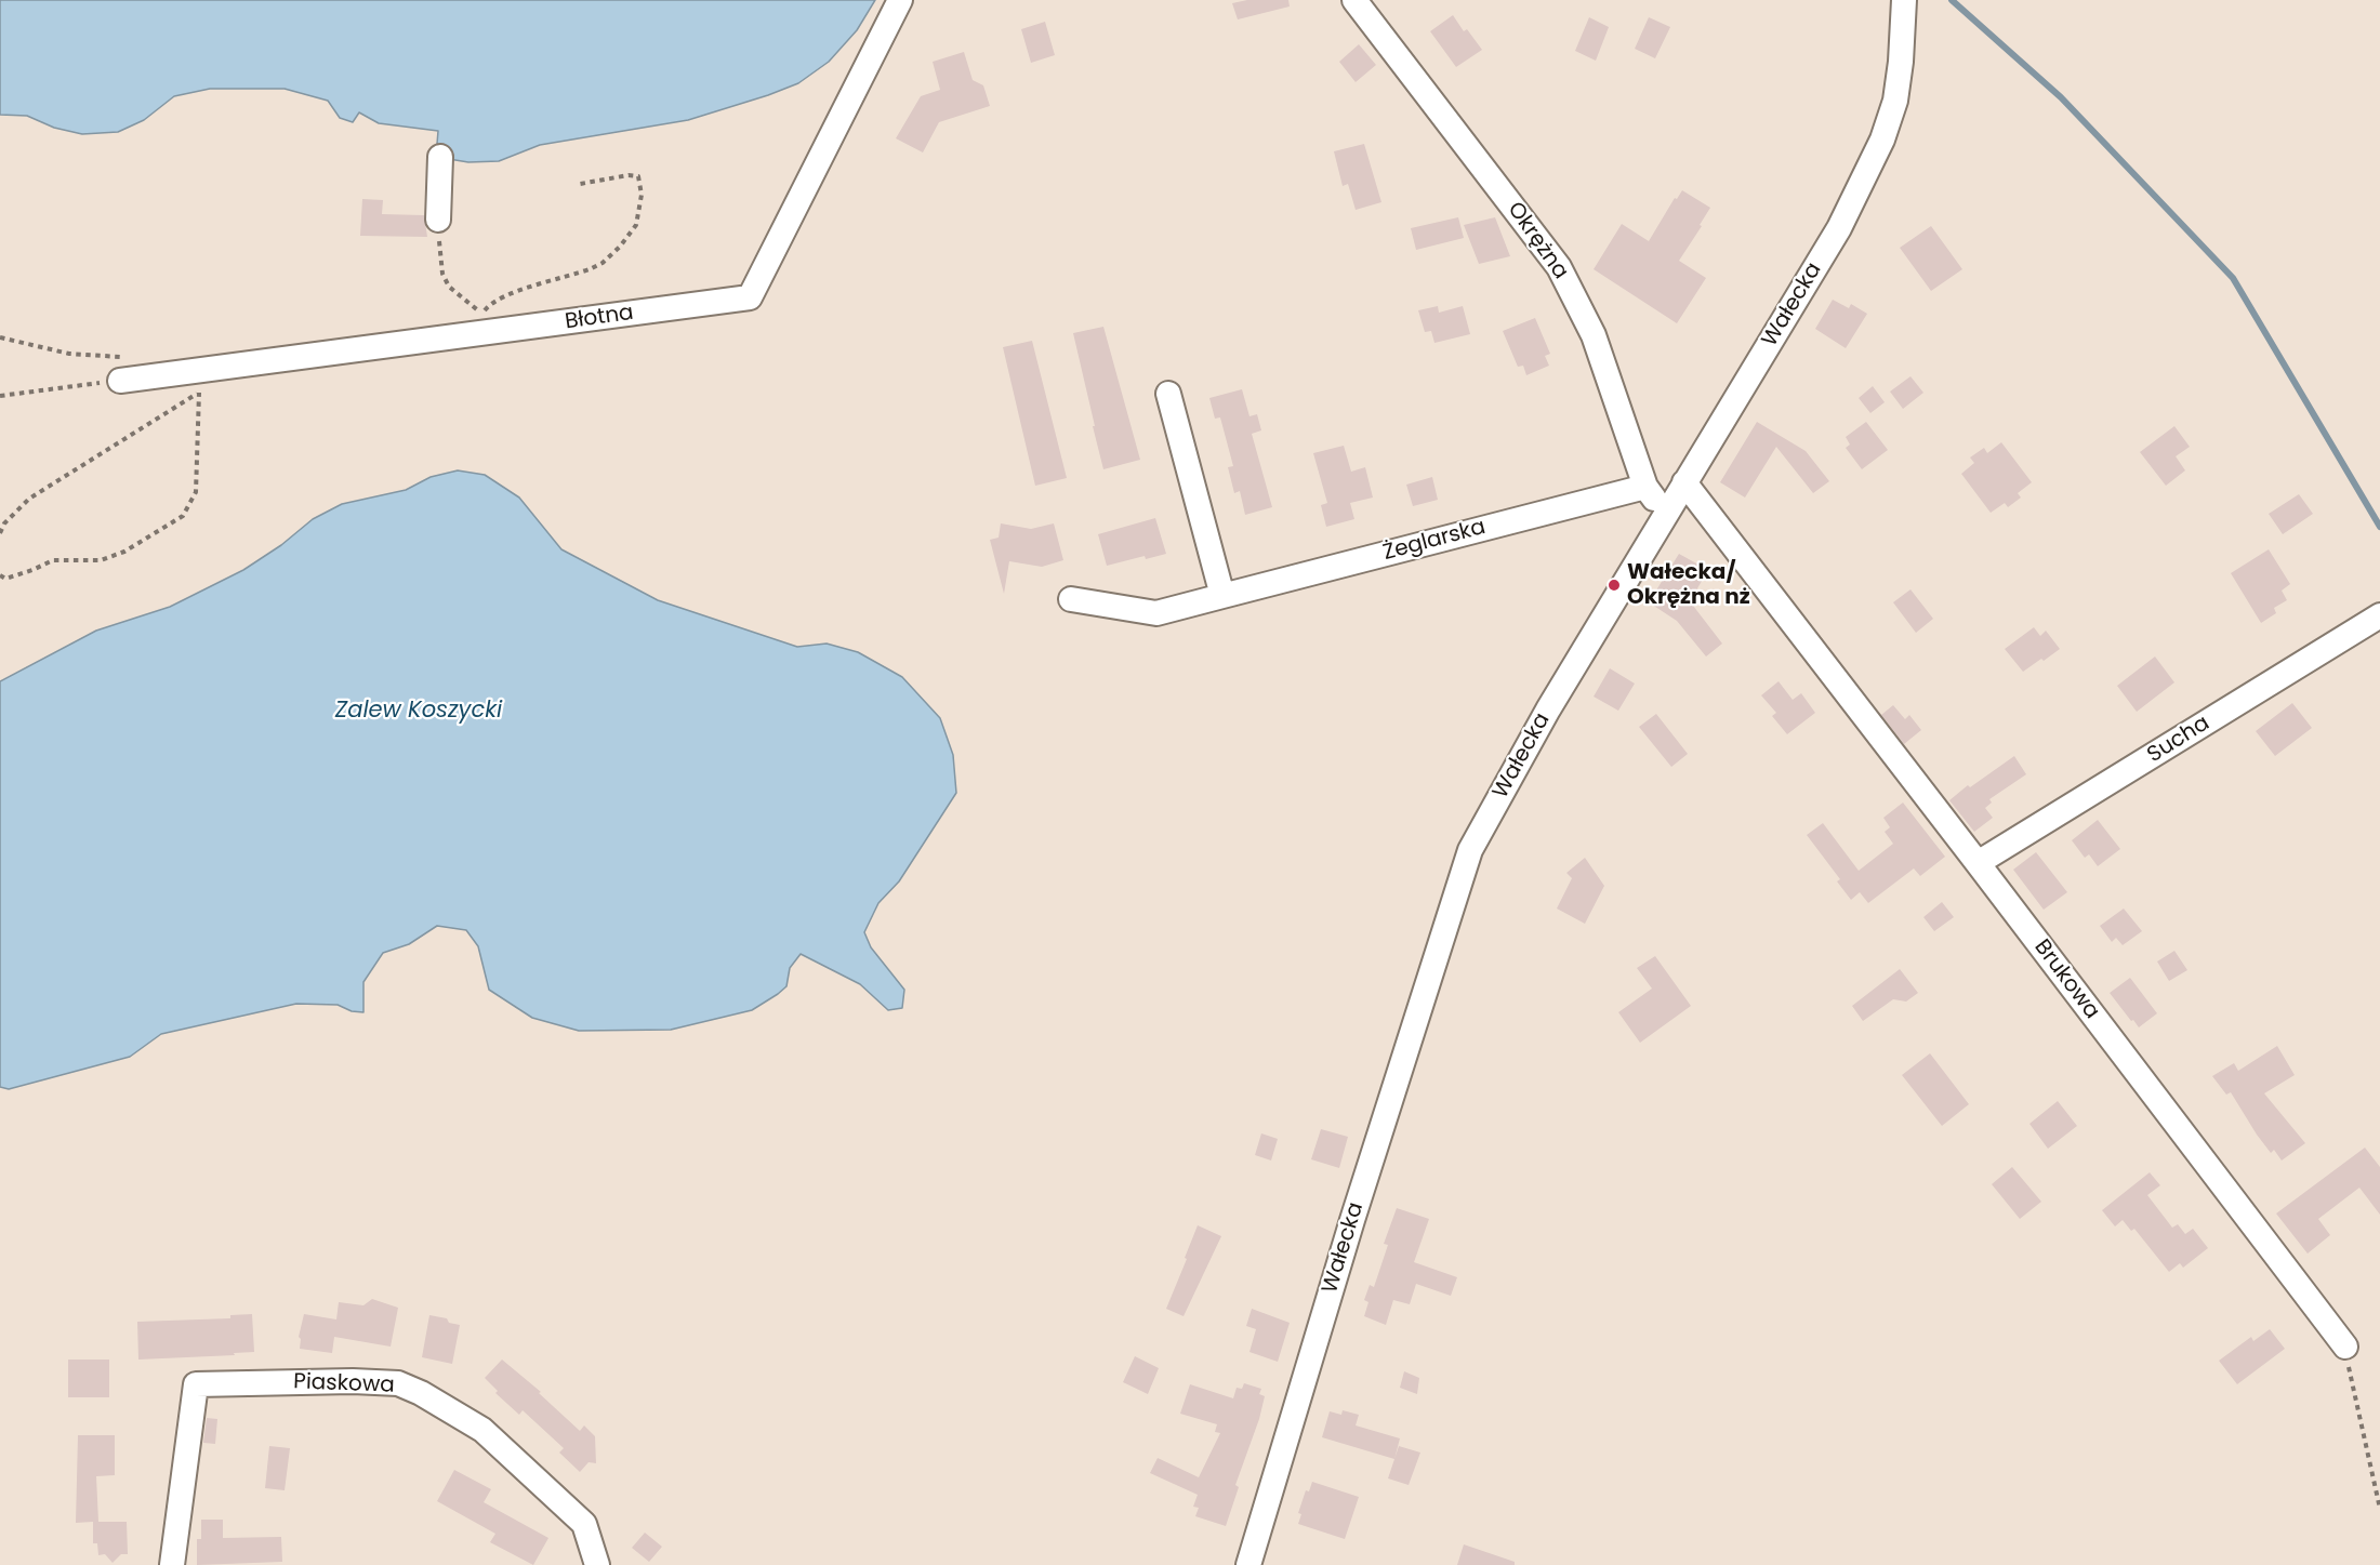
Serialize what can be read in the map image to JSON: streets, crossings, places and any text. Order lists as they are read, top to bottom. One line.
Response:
{"streets":{"street":["Okrężna","Wałecka","Błotna","Żeglarska","Sucha","Brukowa","Piaskowa"]},"crossings":[["Okrężna","Wałecka"],["Okrężna","Żeglarska"],["Wałecka","Brukowa"],["Sucha","Brukowa"]],"water":["Zalew Koszycki"],"places":["Wałecka/ Okrężna nż"]}
